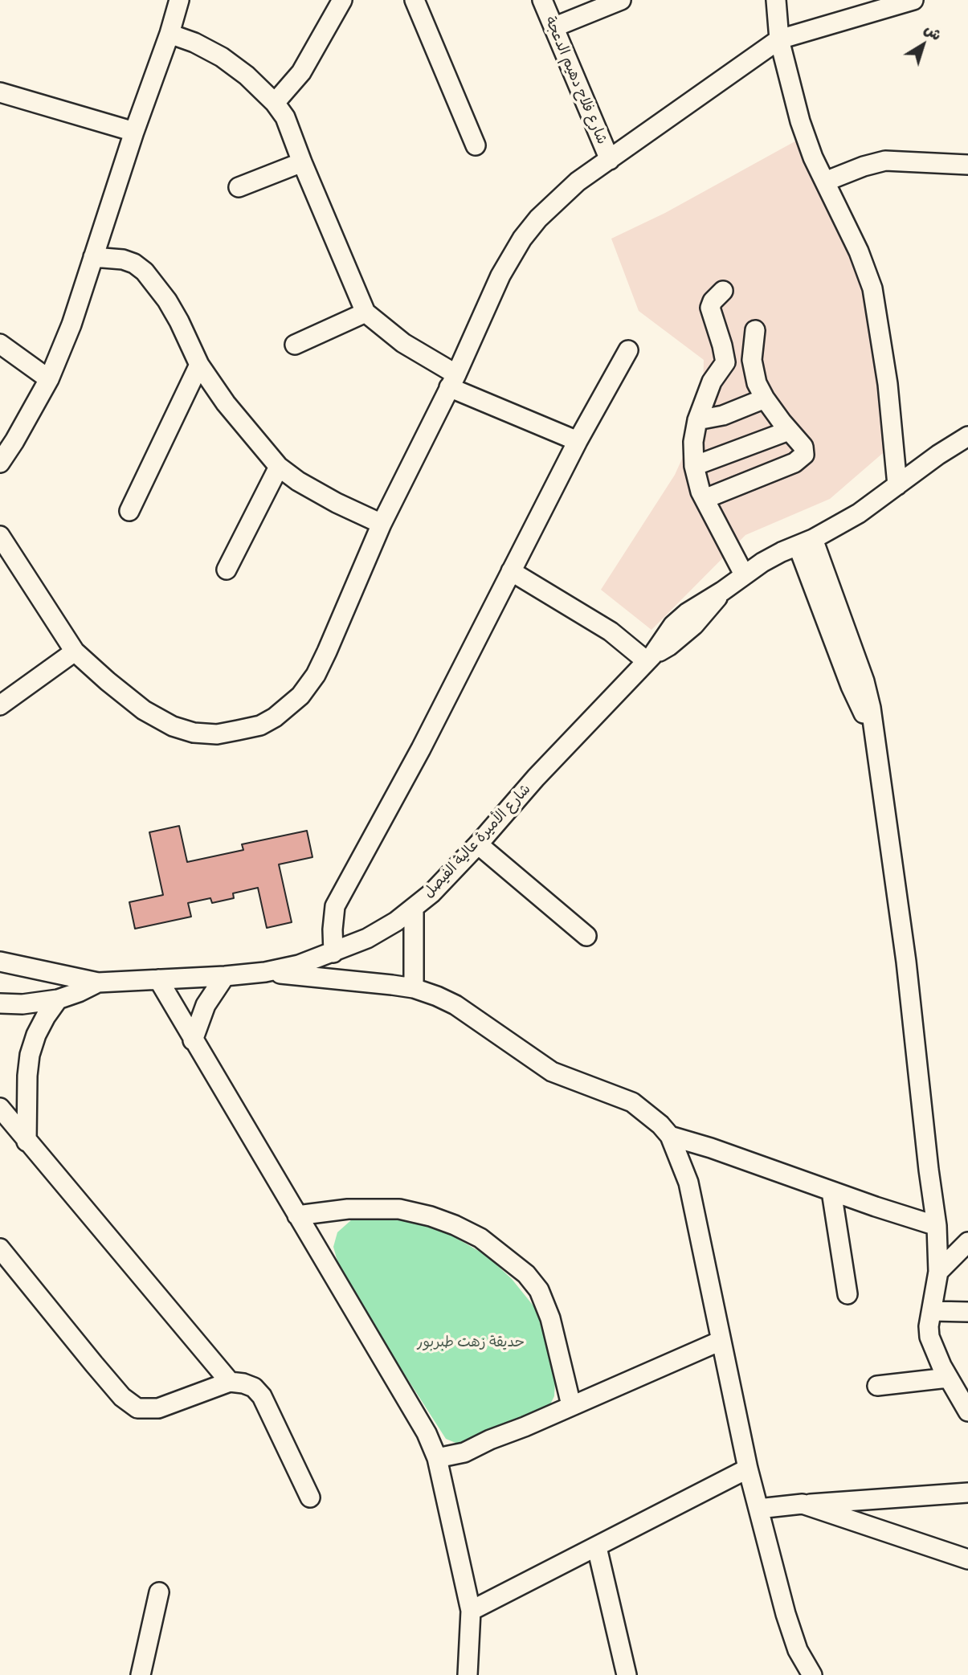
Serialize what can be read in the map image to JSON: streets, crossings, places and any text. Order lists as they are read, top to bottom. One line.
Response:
{"streets":{"street":["شارع فلاح دهيم الدعجة","شارع الأميرة عالية الفيصل"]},"parks":["حديقة زهت طبربور"],"north":"top right"}
